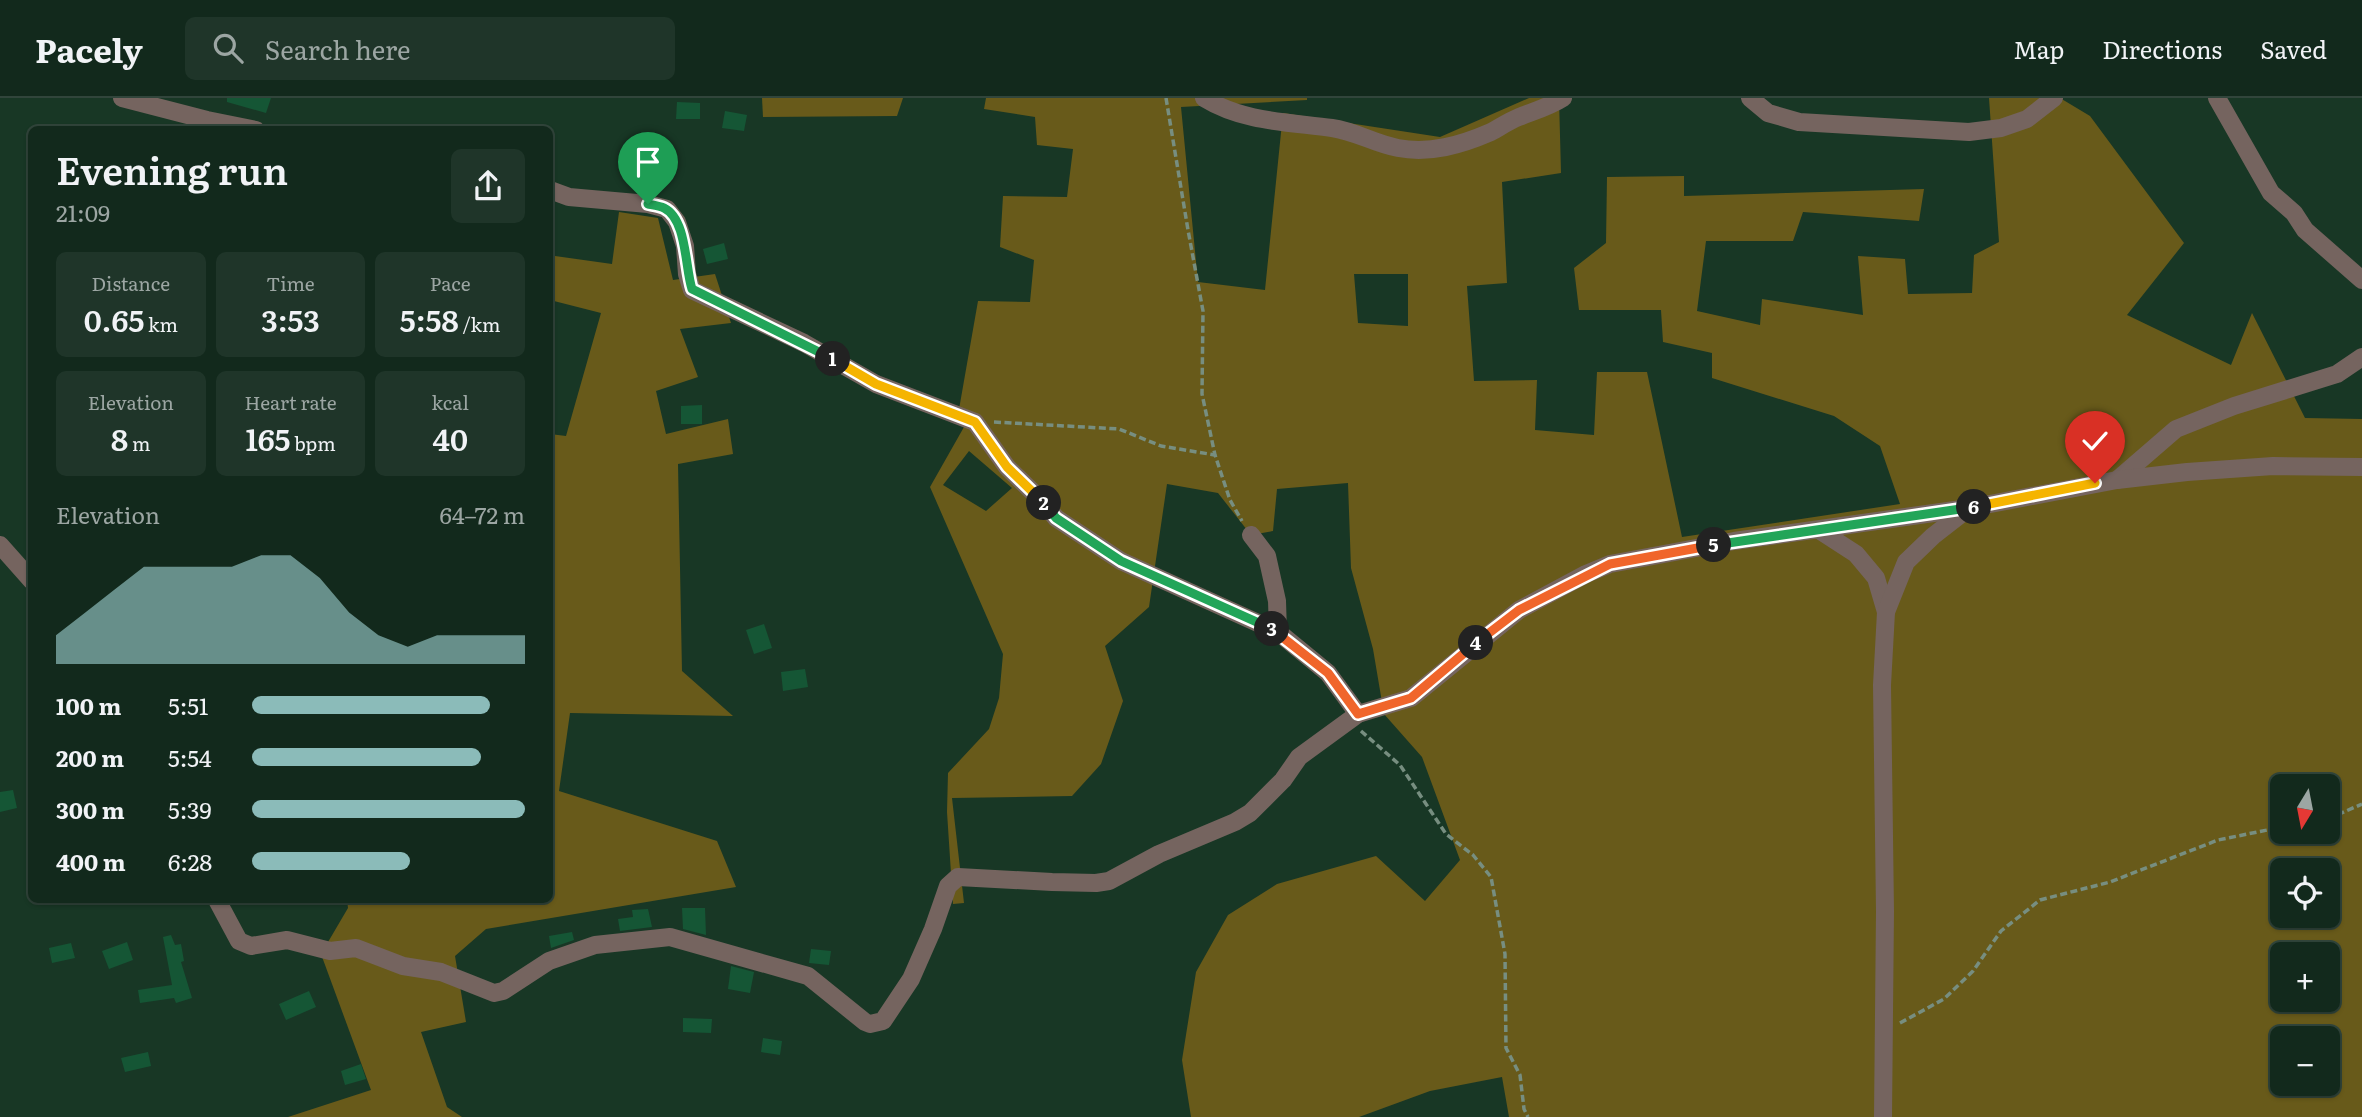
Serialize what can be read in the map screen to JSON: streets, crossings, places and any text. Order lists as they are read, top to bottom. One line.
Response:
{"north":"bottom","page":{"header":"Pacely","search":"Search here","nav":["Map","Directions","Saved"],"heading":["Evening run","21:09"],"stats":[["Distance","0.65 km"],["Time","3:53"],["Pace","5:58 /km"],["Elevation","8 m"],["Heart rate","165 bpm"],["kcal","40"]],"pins":["1","2","6","5","3","4"],"chart":["Elevation","64–72 m"],"list":[{"name":"100 m","note":"5:51"},{"name":"200 m","note":"5:54"},{"name":"300 m","note":"5:39"},{"name":"400 m","note":"6:28"}],"map_buttons":["+","−"]}}
